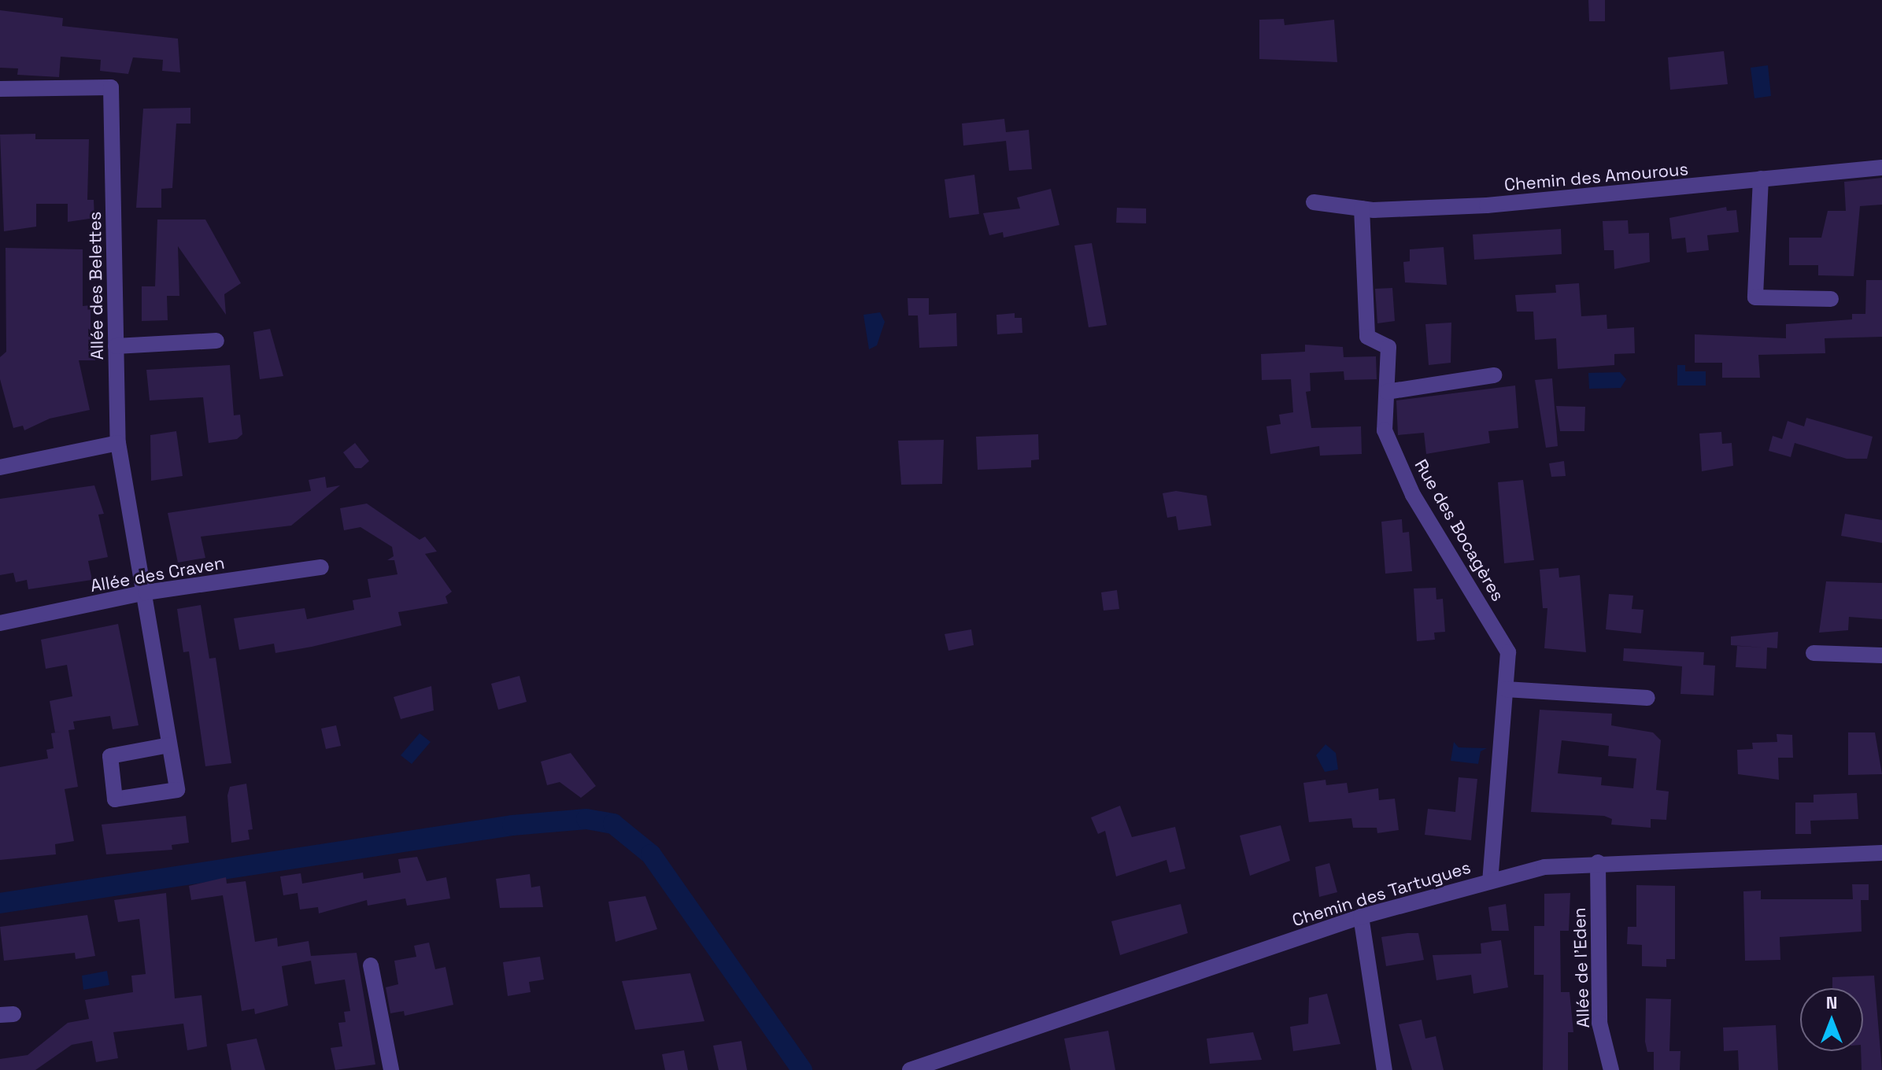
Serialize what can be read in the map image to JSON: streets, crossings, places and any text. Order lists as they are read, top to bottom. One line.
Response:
{"streets":{"street":["Chemin des Amourous","Allée des Belettes","Rue des Bocagères","Allée des Craven","Chemin des Tartugues","Allée de l'Eden"]},"crossings":[["Chemin des Amourous","Rue des Bocagères"],["Allée des Belettes","Allée des Craven"],["Rue des Bocagères","Chemin des Tartugues"],["Chemin des Tartugues","Allée de l'Eden"]],"north":"top"}
